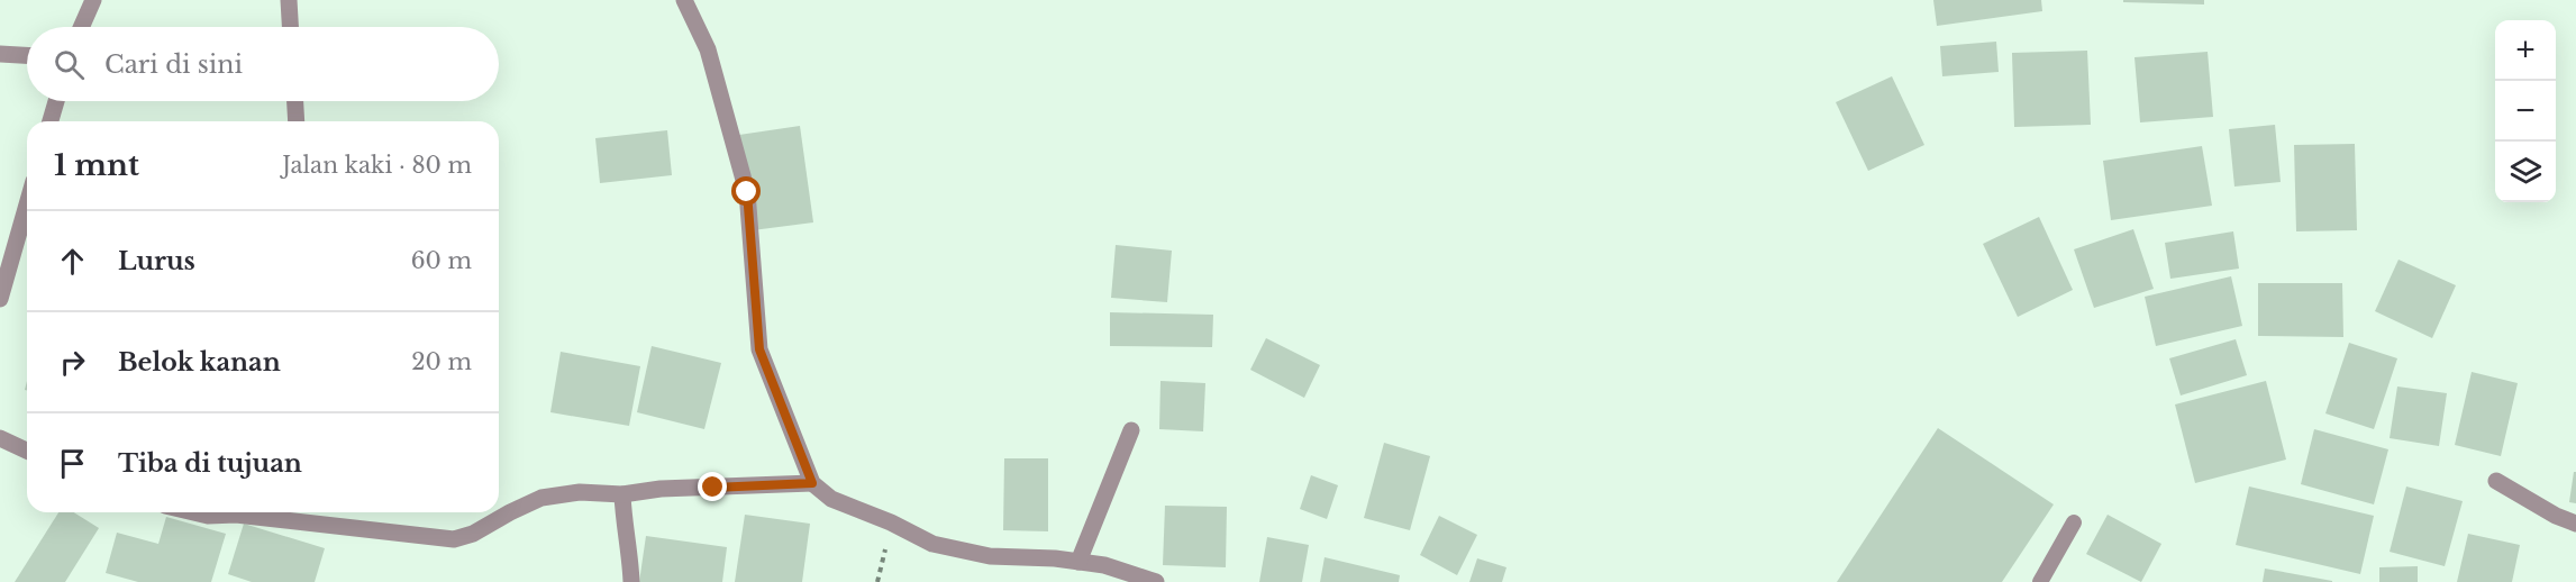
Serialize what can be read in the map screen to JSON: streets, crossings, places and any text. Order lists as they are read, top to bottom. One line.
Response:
{"page":{"map_buttons":["+","−"],"search":"Cari di sini","heading":["1 mnt","Jalan kaki · 80 m"],"list":[["Lurus","60 m"],["Belok kanan","20 m"],"Tiba di tujuan"]}}
